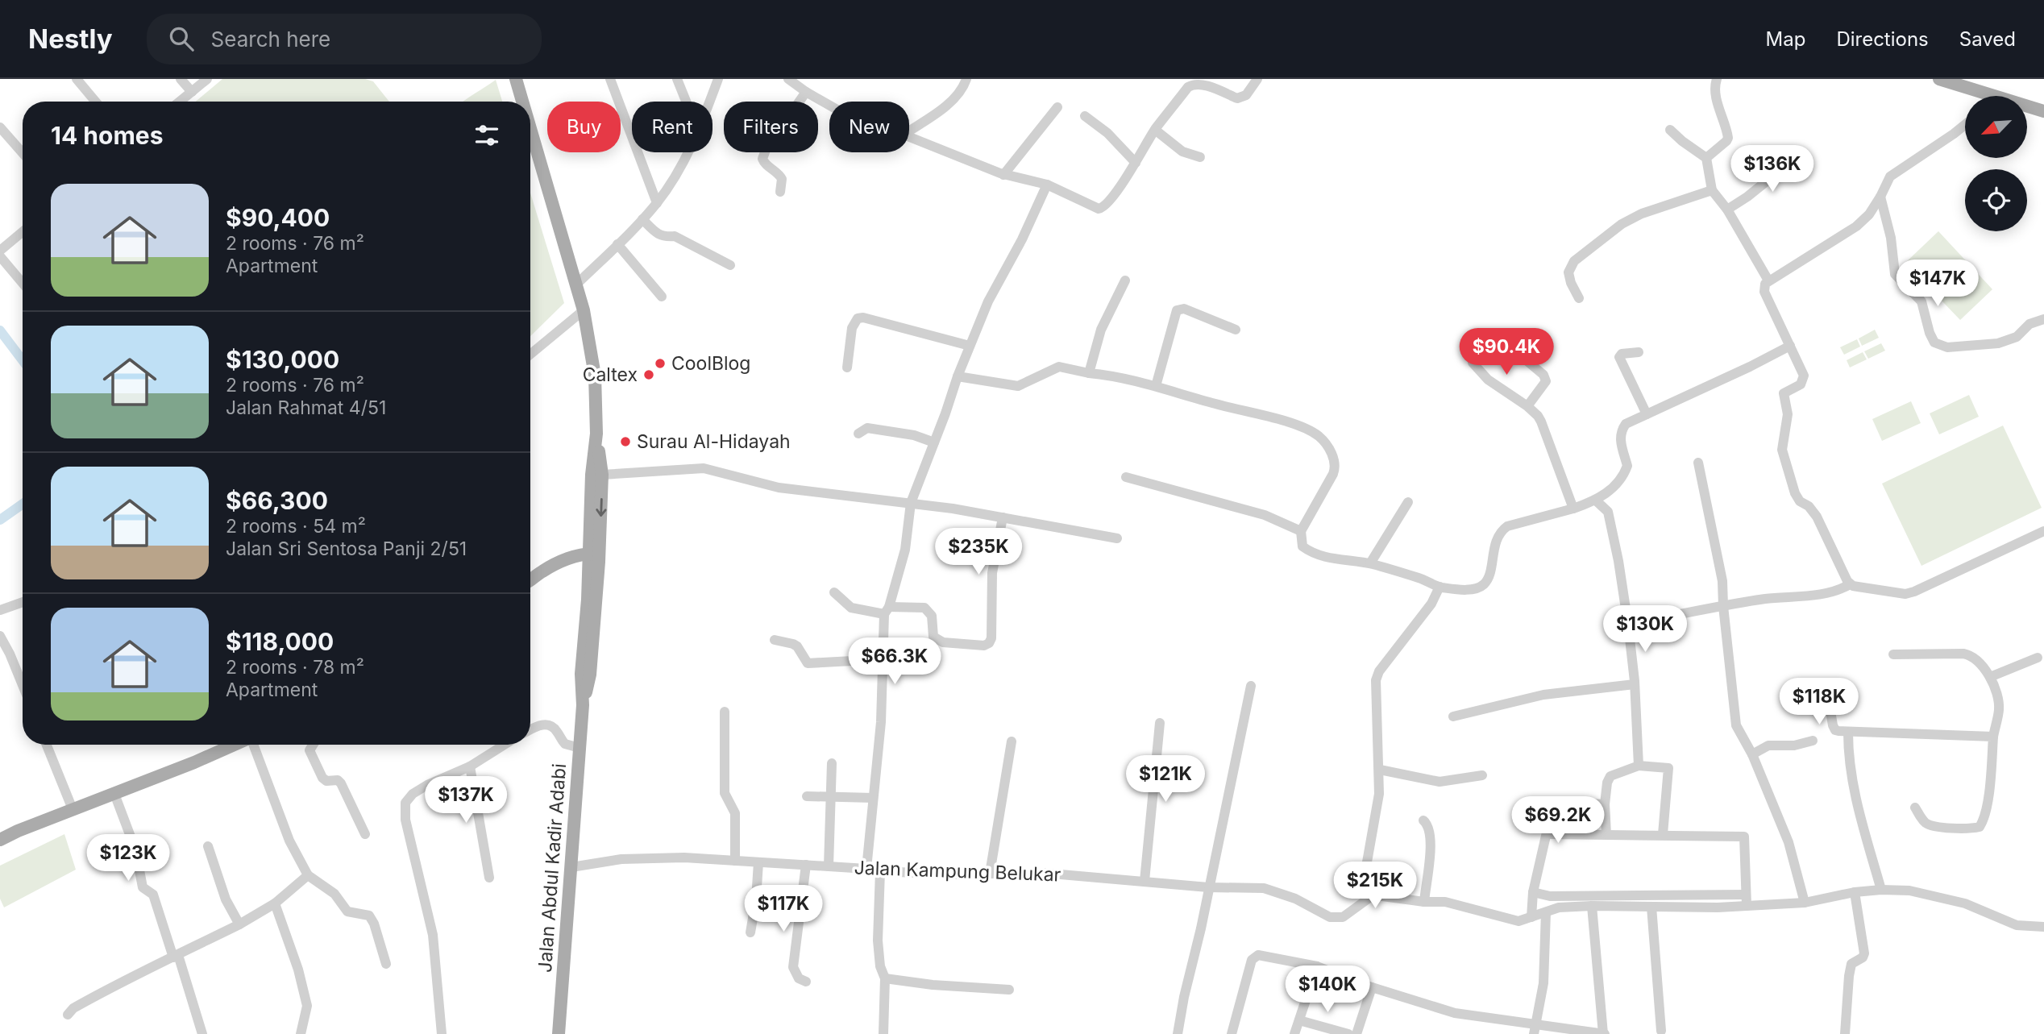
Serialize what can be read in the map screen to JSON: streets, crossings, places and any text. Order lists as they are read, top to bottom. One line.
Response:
{"streets":{"main road":["Jalan Abdul Kadir Adabi"],"street":["Jalan Kampung Belukar"]},"crossings":[["Jalan Abdul Kadir Adabi","Jalan Kampung Belukar"]],"places":["CoolBlog","Caltex","Surau Al-Hidayah"],"north":"bottom left","page":{"header":"Nestly","search":"Search here","nav":["Map","Directions","Saved"],"chip":["Buy","Rent","Filters","New"],"heading":"14 homes","price":["$136K","$147K","$90.4K","$235K","$130K","$66.3K","$118K","$121K","$137K","$69.2K","$123K","$215K","$117K","$140K"],"list":[{"name":"$90,400","note":"2 rooms · 76 m² · Apartment"},{"name":"$130,000","note":"2 rooms · 76 m² · Jalan Rahmat 4/51"},{"name":"$66,300","note":"2 rooms · 54 m² · Jalan Sri Sentosa Panji 2/51"},{"name":"$118,000","note":"2 rooms · 78 m² · Apartment"}]}}
